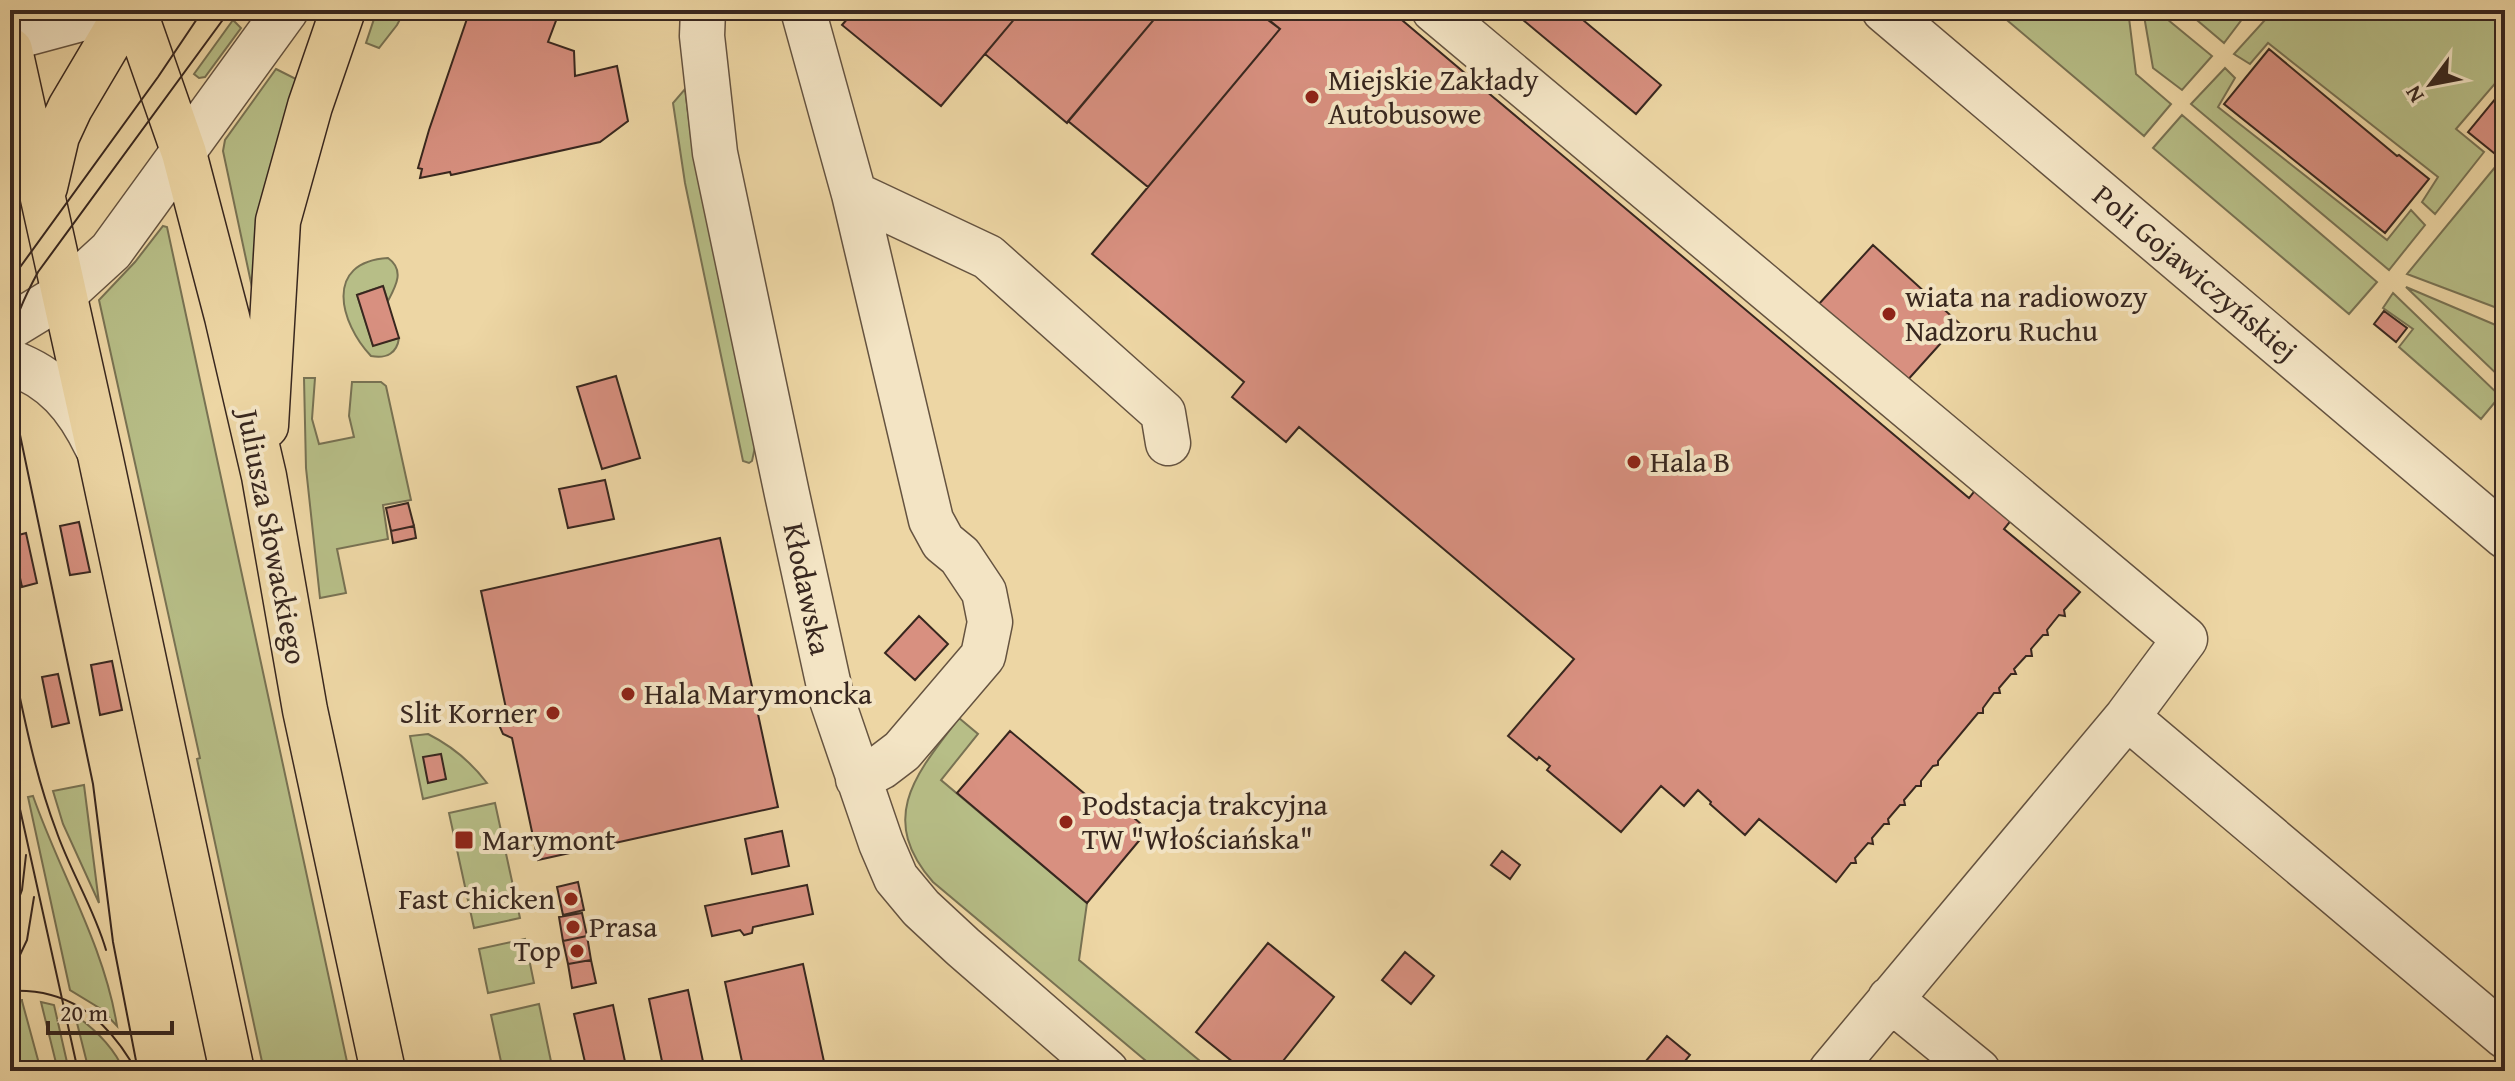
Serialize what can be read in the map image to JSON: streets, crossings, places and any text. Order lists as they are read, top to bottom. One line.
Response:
{"streets":{"main road":["Juliusza Słowackiego"],"street":["Poli Gojawiczyńskiej","Kłodawska"]},"places":{"other":["Miejskie Zakłady Autobusowe","wiata na radiowozy Nadzoru Ruchu","Hala B","Hala Marymoncka","Slit Korner","Podstacja trakcyjna TW \"Włościańska\"","Fast Chicken","Prasa","Top"],"transit":["Marymont"]},"scale_bar":"20 m","north":"bottom left"}
